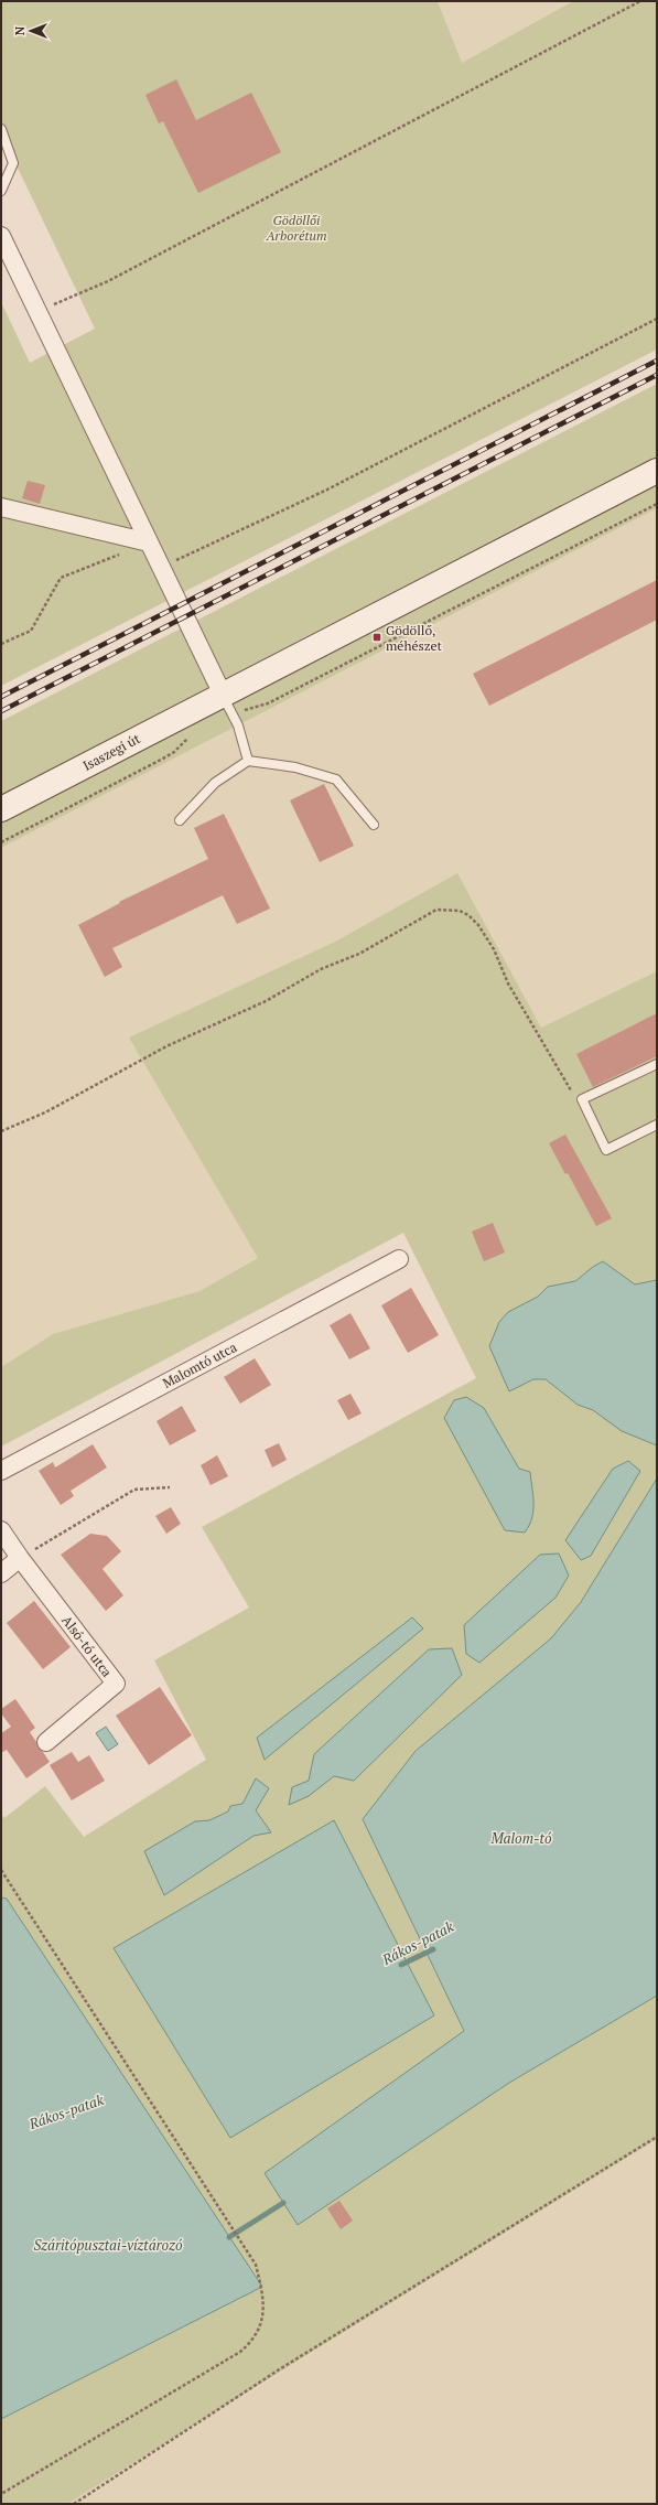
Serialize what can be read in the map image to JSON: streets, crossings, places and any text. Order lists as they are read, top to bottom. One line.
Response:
{"streets":{"main road":["Isaszegi út"],"street":["Malomtó utca","Alsó-tó utca"]},"water":["Malom-tó","Rákos-patak","Száritópusztai-víztározó"],"parks":["Gödöllői Arborétum"],"places":{"transit":["Gödöllő, méhészet"]},"north":"left"}
